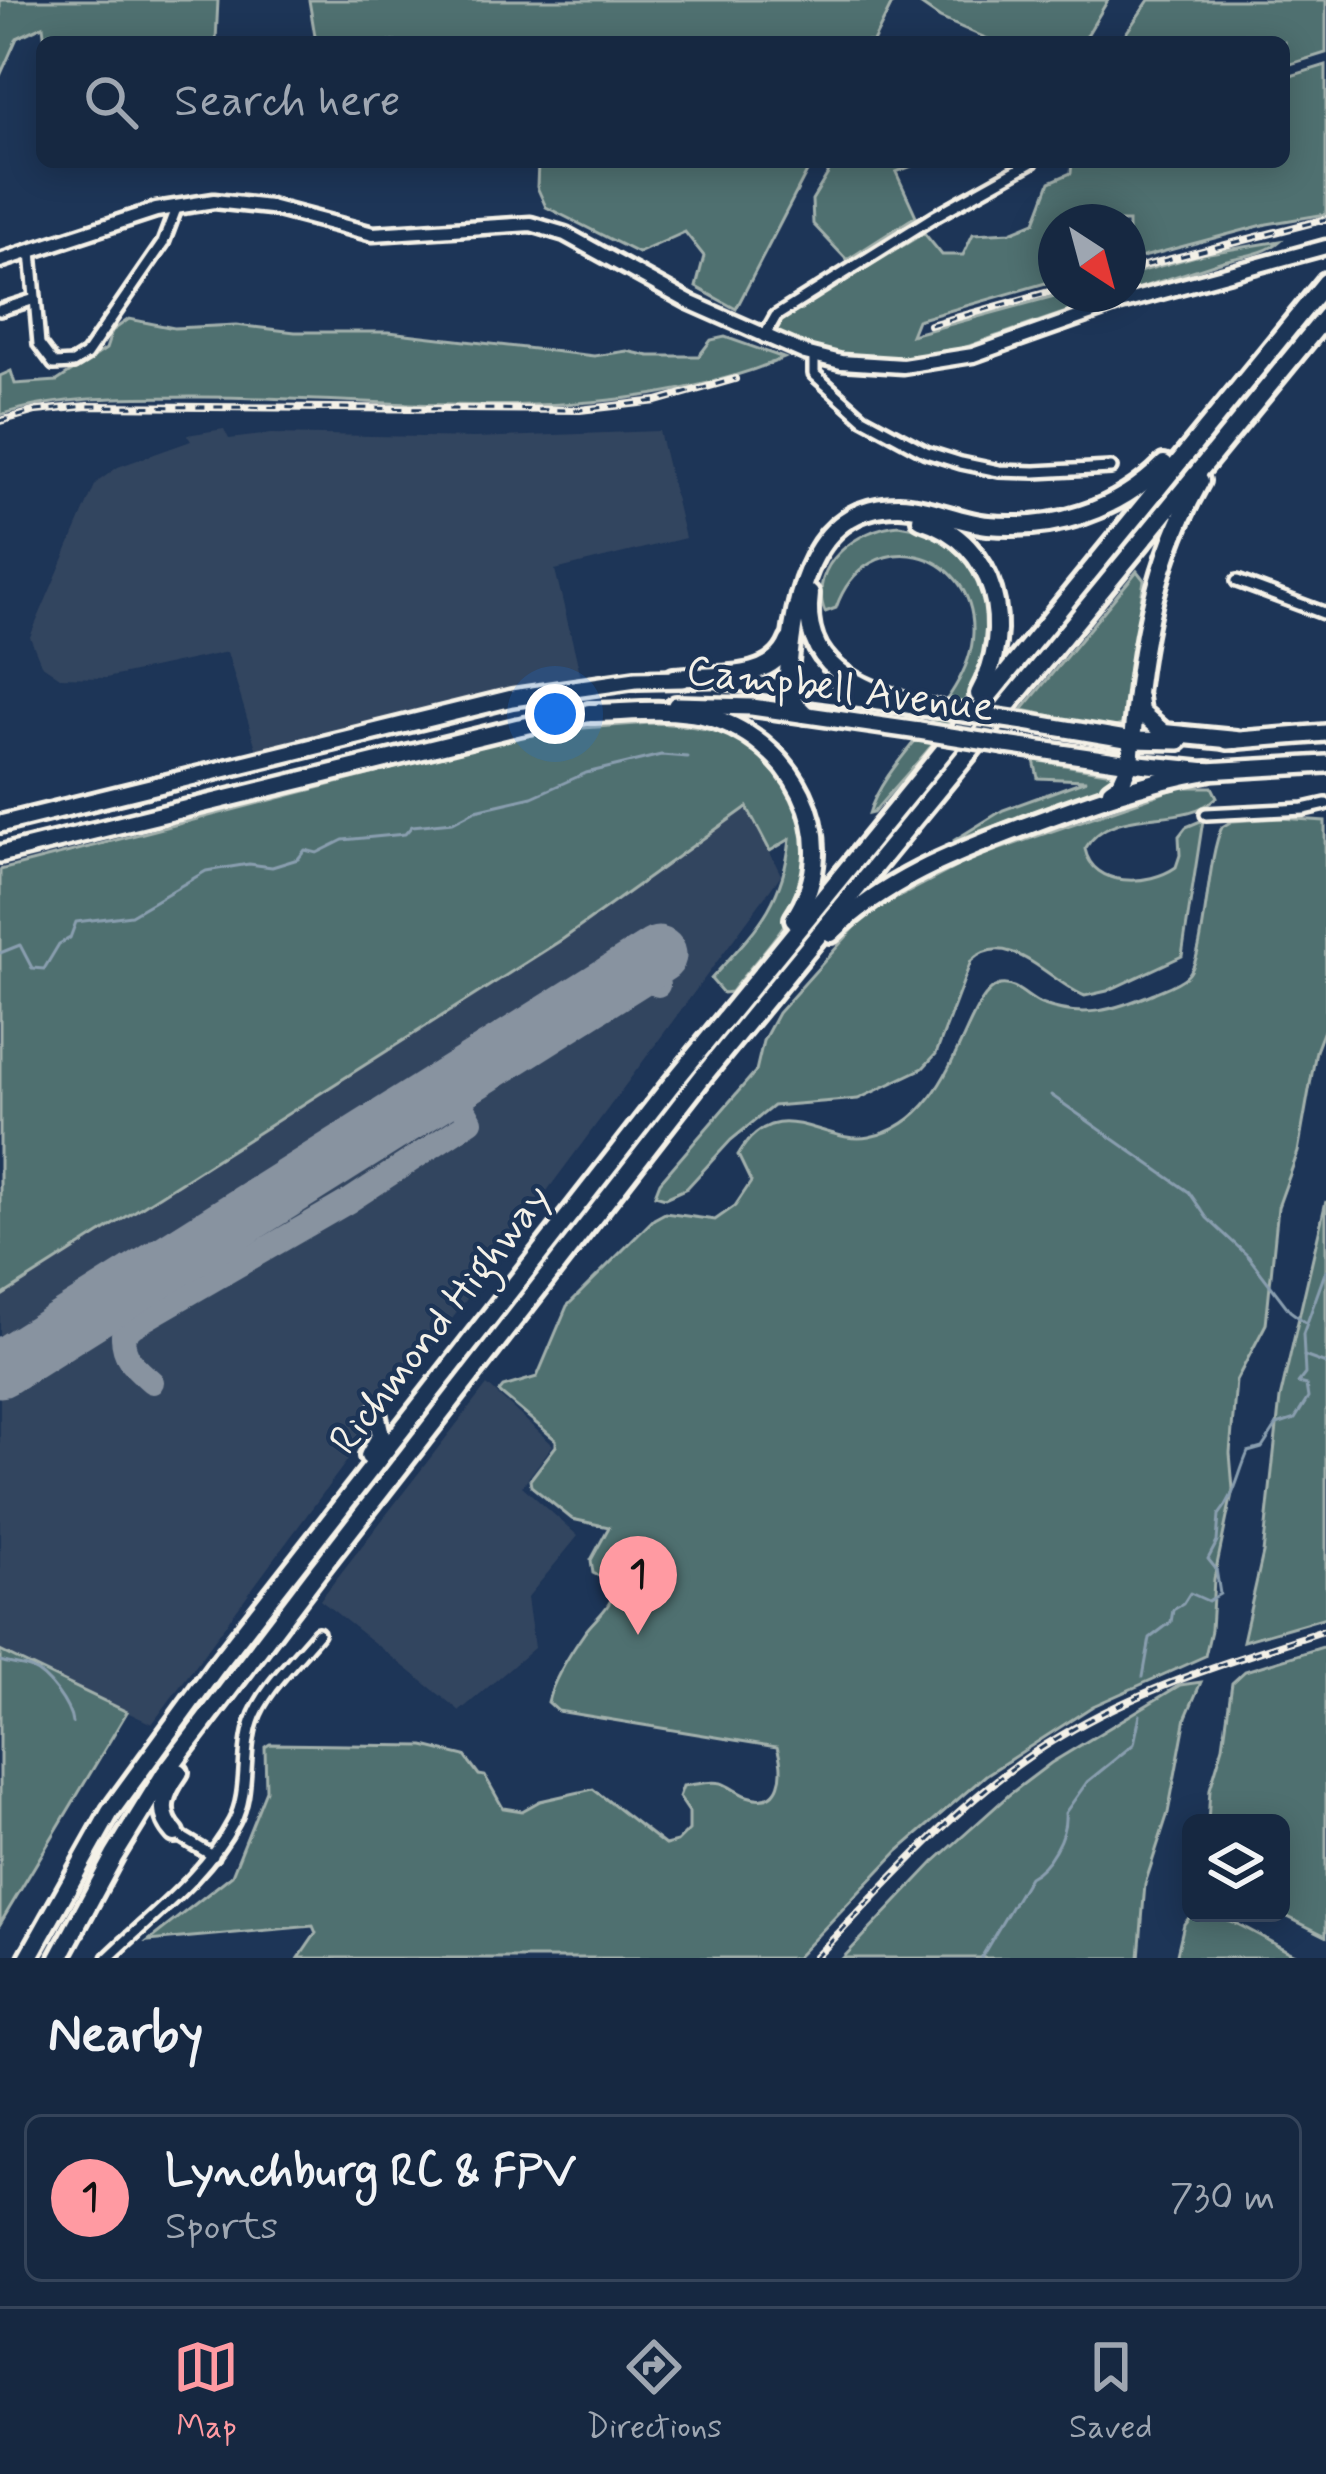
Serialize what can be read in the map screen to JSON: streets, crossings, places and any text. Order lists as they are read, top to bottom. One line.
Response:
{"streets":{"highway":["Richmond Highway"],"main road":["Campbell Avenue"]},"north":"bottom right","page":{"search":"Search here","pins":"1","heading":"Nearby","list":[{"mark":"1","name":"Lynchburg RC & FPV","note":"Sports","value":"730 m"}],"nav":["Map","Directions","Saved"]}}
